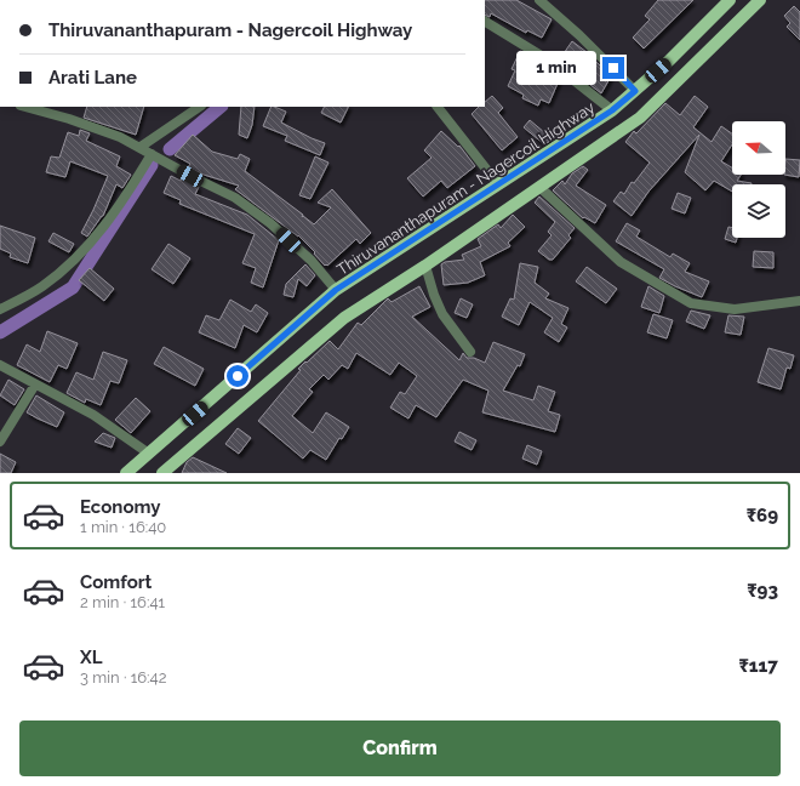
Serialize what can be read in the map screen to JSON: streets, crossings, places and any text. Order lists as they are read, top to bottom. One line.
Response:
{"streets":{"main road":["Thiruvananthapuram - Nagercoil Highway"]},"north":"left","page":{"banner":["Thiruvananthapuram - Nagercoil Highway","Arati Lane"],"bubble":"1 min","list":[{"name":"Economy","note":"1 min · 16:40","value":"₹69"},{"name":"Comfort","note":"2 min · 16:41","value":"₹93"},{"name":"XL","note":"3 min · 16:42","value":"₹117"}],"buttons":"Confirm"}}
